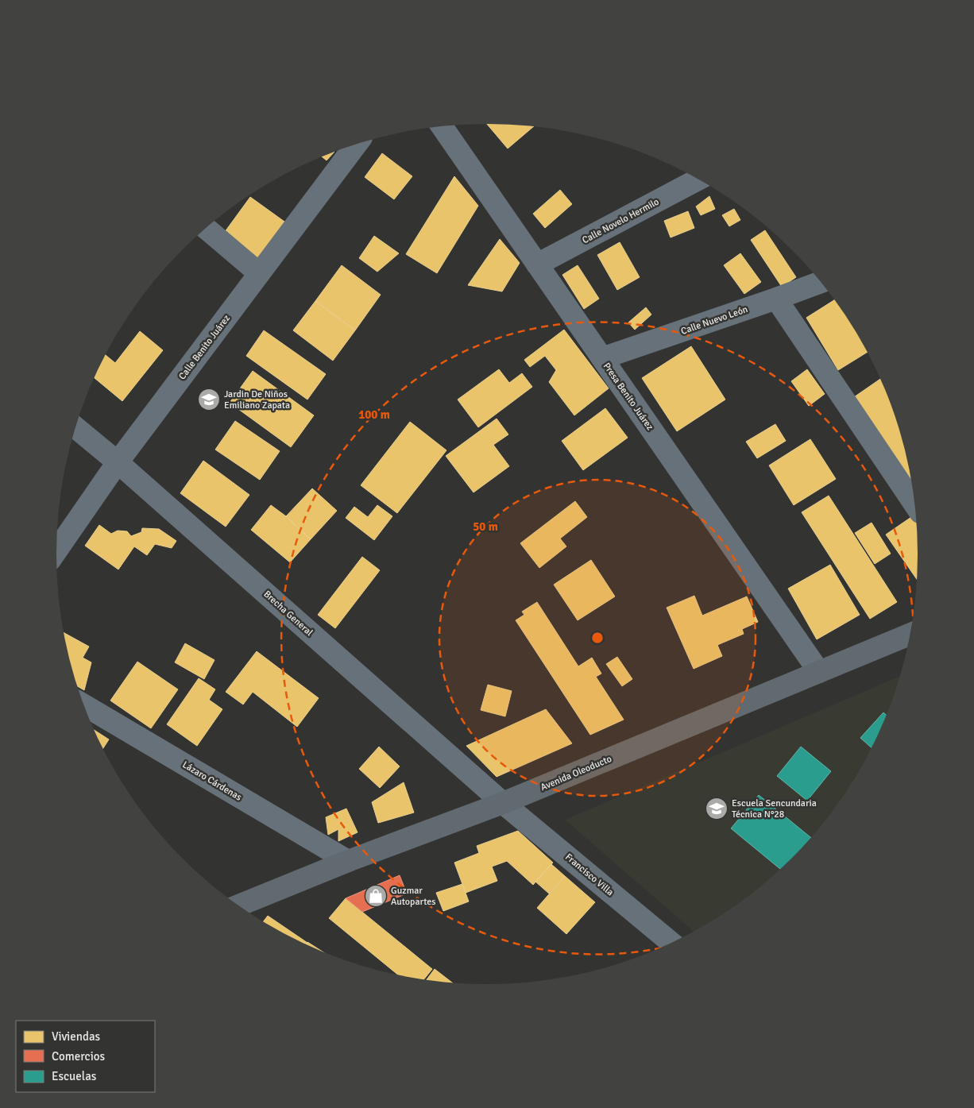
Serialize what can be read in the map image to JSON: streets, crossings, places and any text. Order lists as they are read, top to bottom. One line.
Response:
{"streets":{"main road":["Avenida Oleoducto"],"street":["Calle Novelo Hermilo","Calle Nuevo León","Calle Benito Juárez","Presa Benito Juárez","Brecha General","Lázaro Cárdenas","Francisco Villa"]},"crossings":[["Calle Novelo Hermilo","Presa Benito Juárez"],["Calle Nuevo León","Presa Benito Juárez"],["Calle Benito Juárez","Brecha General"],["Presa Benito Juárez","Avenida Oleoducto"],["Brecha General","Avenida Oleoducto"],["Brecha General","Francisco Villa"],["Avenida Oleoducto","Lázaro Cárdenas"],["Avenida Oleoducto","Francisco Villa"]],"places":{"school or university":["Jardin De Niños Emiliano Zapata","Escuela Sencundaria Técnica N°28"],"shop":["Guzmar Autopartes"]},"legend":["Viviendas","Comercios","Escuelas"],"rings":["100 m","50 m"]}
